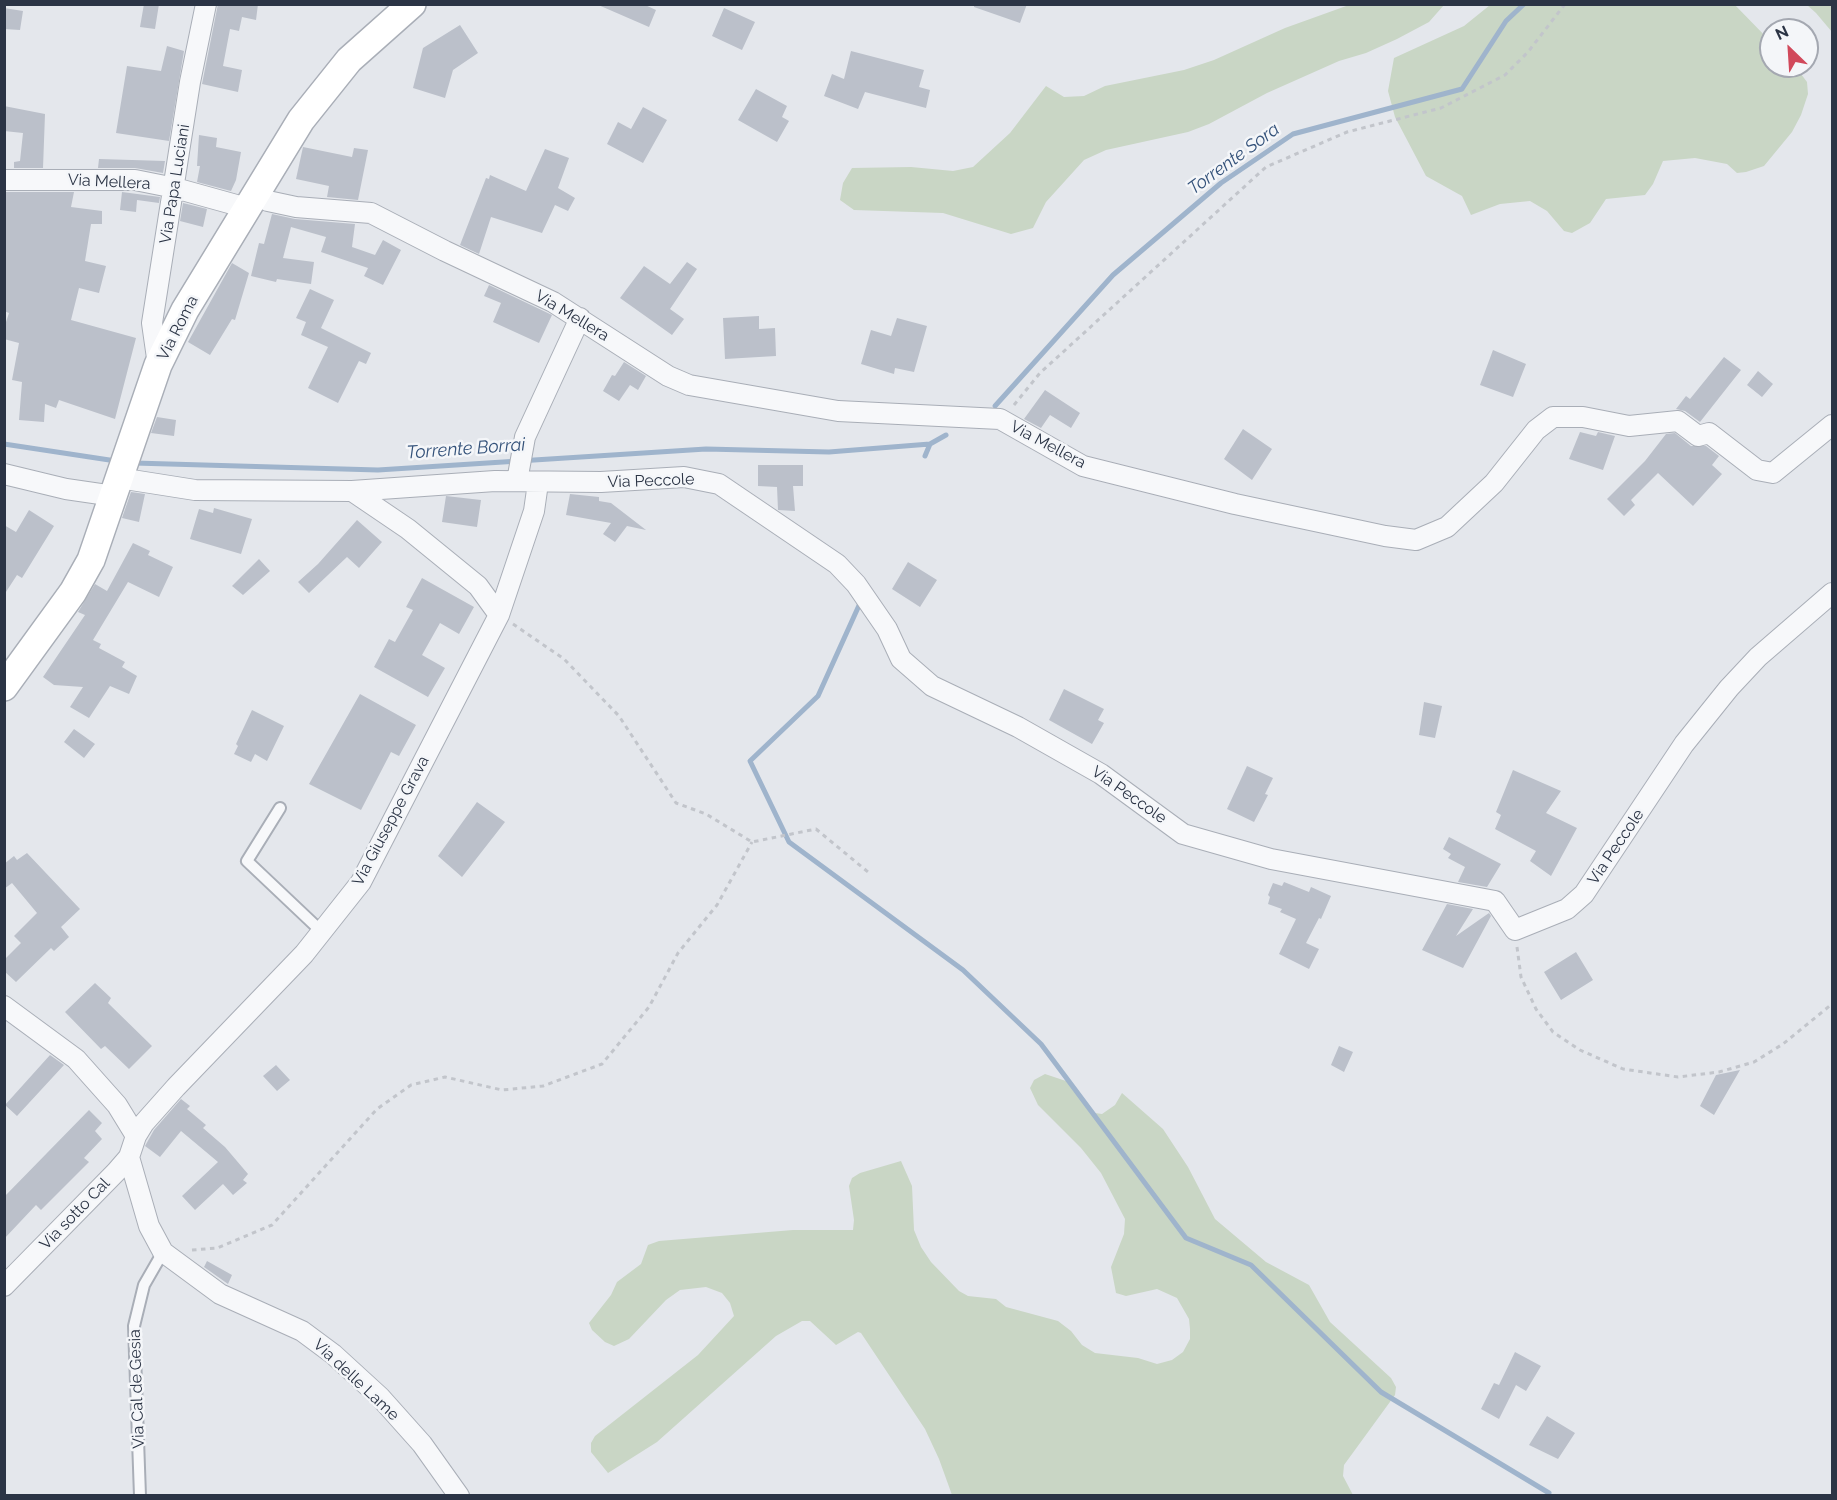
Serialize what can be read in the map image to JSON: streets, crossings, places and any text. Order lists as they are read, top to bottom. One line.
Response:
{"streets":{"main road":["Via Roma"],"street":["Via Mellera","Via Papa Luciani","Via Peccole","Via Giuseppe Grava","Via sotto Cal","Via delle Lame"],"lane":["Via Cal de Gesia"]},"crossings":[["Via Mellera","Via Papa Luciani"],["Via Mellera","Via Roma"],["Via Papa Luciani","Via Roma"],["Via Roma","Via Peccole"],["Via Peccole","Via Giuseppe Grava"],["Via Giuseppe Grava","Via sotto Cal"],["Via sotto Cal","Via delle Lame"],["Via delle Lame","Via Cal de Gesia"]],"water":["Torrente Sora","Torrente Borrai"],"north":"top left"}
